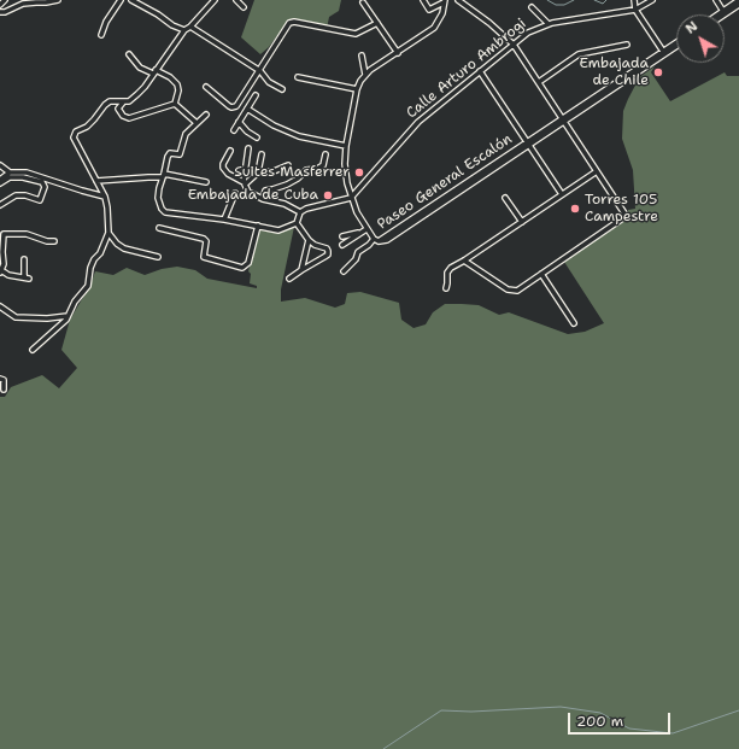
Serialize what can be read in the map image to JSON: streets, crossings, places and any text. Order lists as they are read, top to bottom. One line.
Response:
{"streets":{"street":["Calle Arturo Ambrogi","Paseo General Escalón"]},"places":["Embajada de Chile","Suites Masferrer","Embajada de Cuba","Torres 105 Campestre"],"scale_bar":"200 m","north":"top left"}
